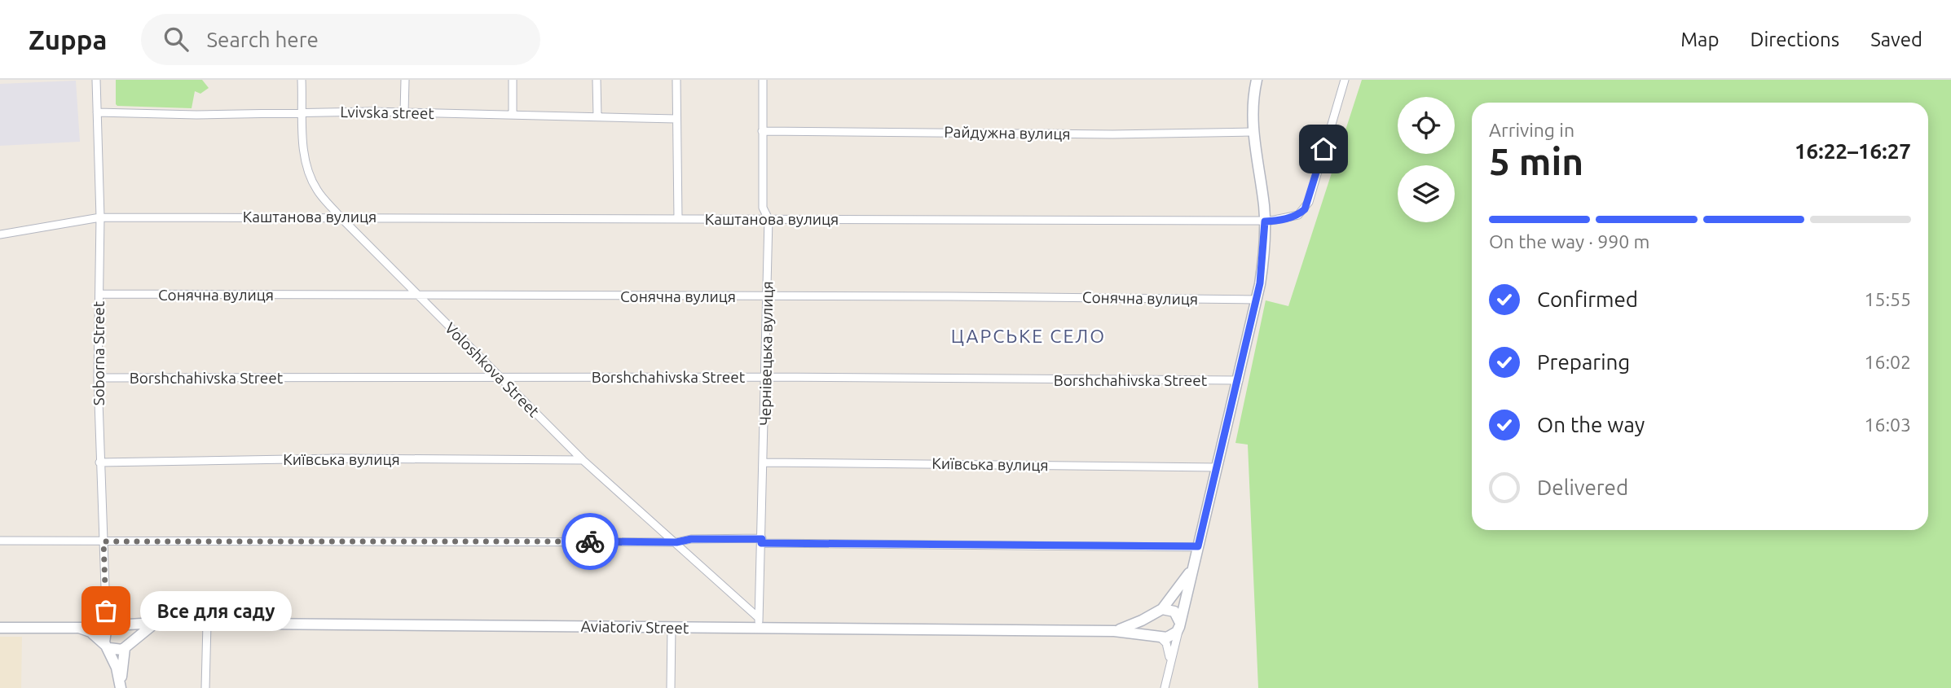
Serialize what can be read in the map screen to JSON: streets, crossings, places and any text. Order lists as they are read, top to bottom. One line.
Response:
{"streets":{"main road":["Aviatoriv Street"],"street":["Lvivska street","Райдужна вулиця","Каштанова вулиця","Сонячна вулиця","Soborna Street","Чернівецька вулиця","Voloshkova Street","Borshchahivska Street","Київська вулиця"]},"crossings":[["Lvivska street","Soborna Street"],["Lvivska street","Voloshkova Street"],["Райдужна вулиця","Чернівецька вулиця"],["Каштанова вулиця","Soborna Street"],["Каштанова вулиця","Чернівецька вулиця"],["Каштанова вулиця","Voloshkova Street"],["Сонячна вулиця","Soborna Street"],["Сонячна вулиця","Чернівецька вулиця"],["Сонячна вулиця","Voloshkova Street"],["Soborna Street","Borshchahivska Street"],["Soborna Street","Київська вулиця"],["Soborna Street","Aviatoriv Street"],["Чернівецька вулиця","Voloshkova Street"],["Чернівецька вулиця","Borshchahivska Street"],["Чернівецька вулиця","Київська вулиця"],["Чернівецька вулиця","Aviatoriv Street"],["Voloshkova Street","Borshchahivska Street"],["Voloshkova Street","Київська вулиця"],["Voloshkova Street","Aviatoriv Street"]],"districts":["ЦАРСЬКЕ СЕЛО"],"places":["Все для саду"],"page":{"header":"Zuppa","search":"Search here","nav":["Map","Directions","Saved"],"heading":["5 min","Arriving in","16:22–16:27"],"bar":"On the way · 990 m","list":[["Confirmed","15:55"],["Preparing","16:02"],["On the way","16:03"],"Delivered"],"bubble":"Все для саду"}}
